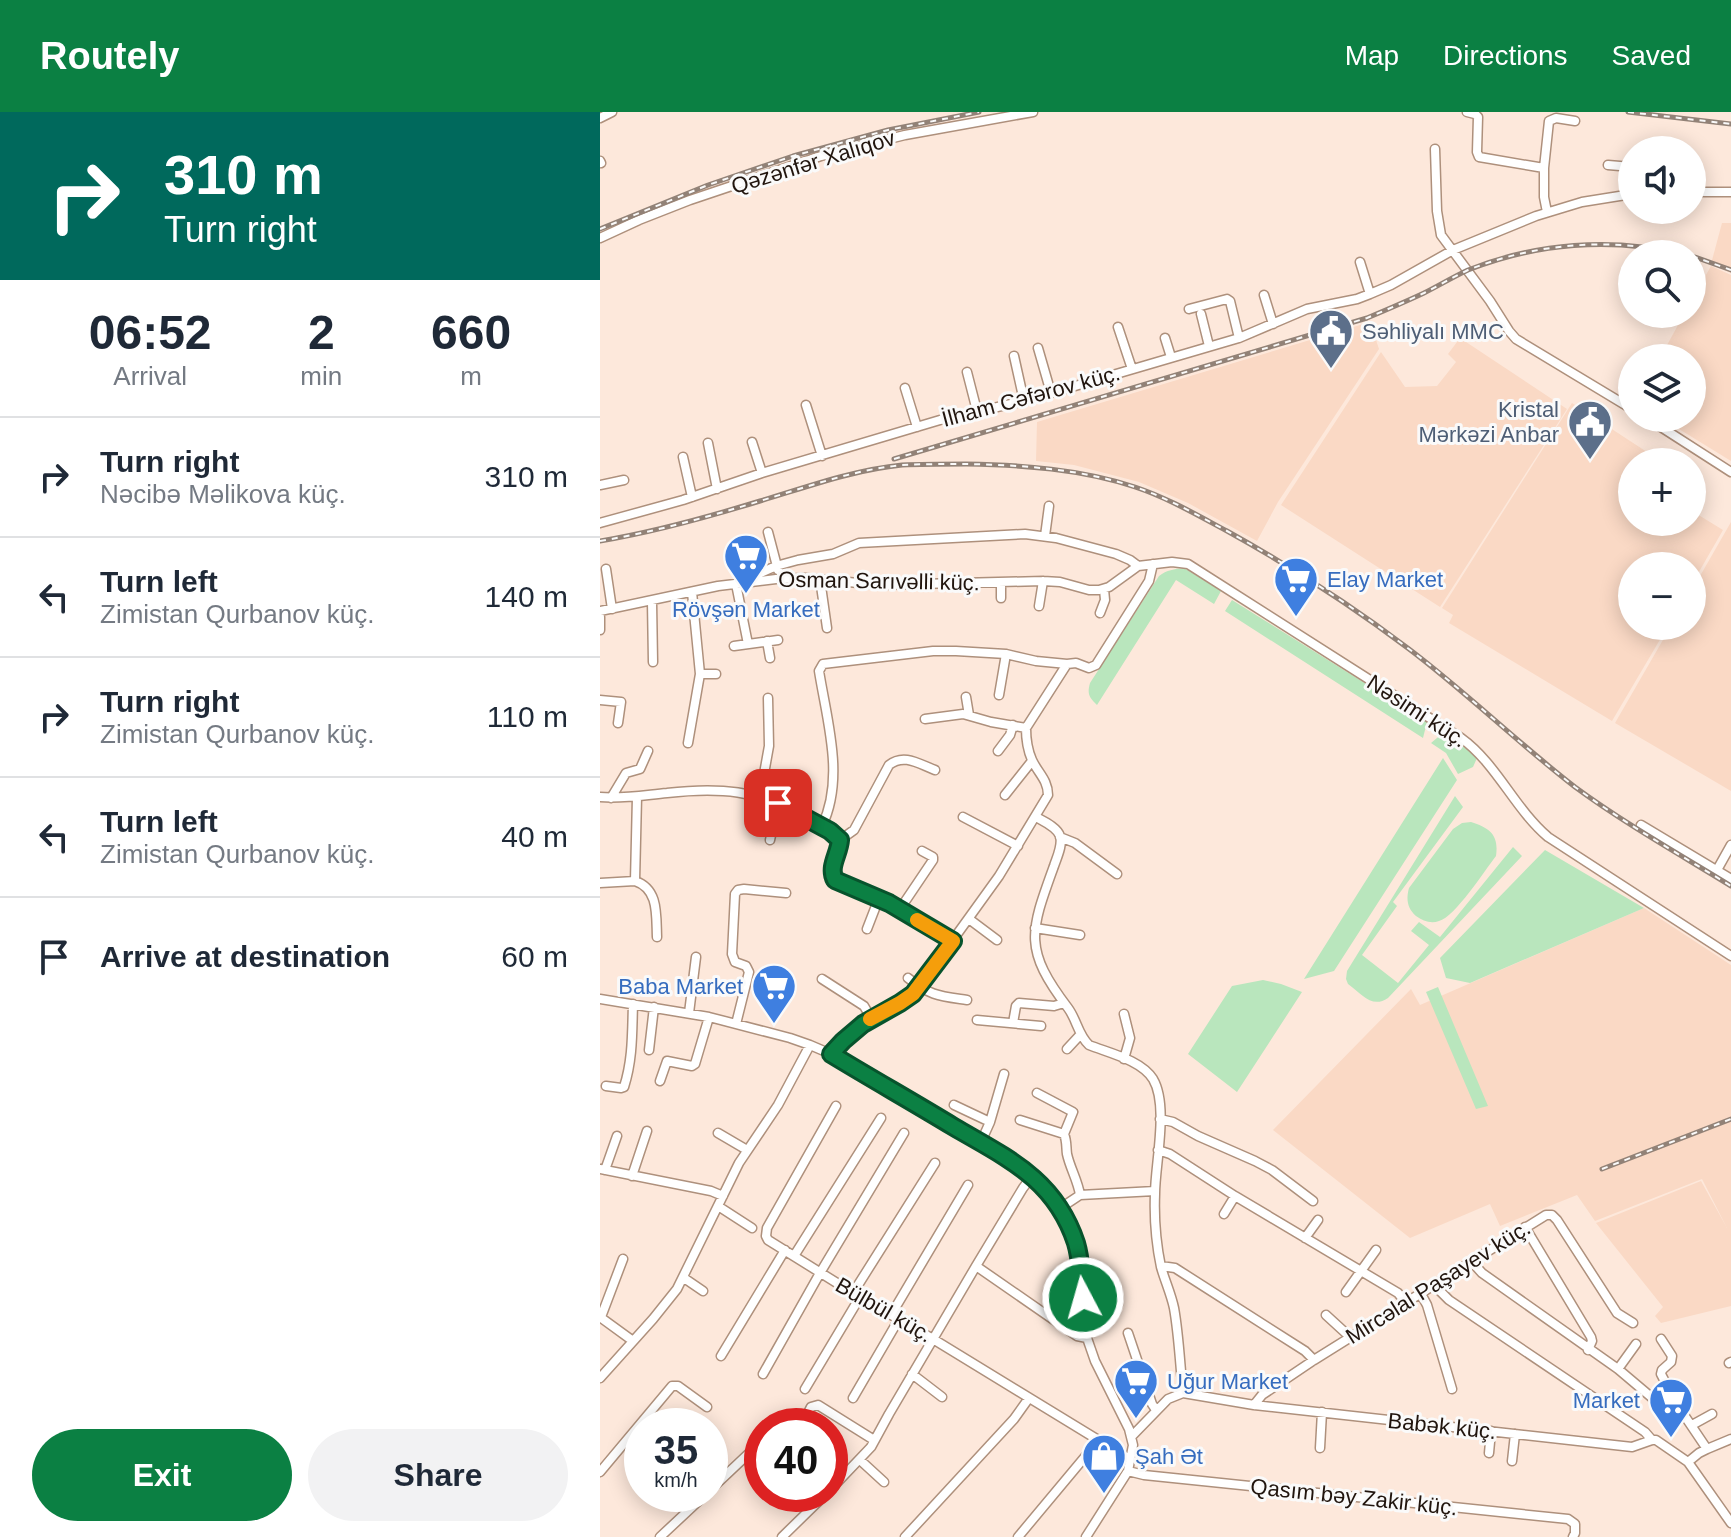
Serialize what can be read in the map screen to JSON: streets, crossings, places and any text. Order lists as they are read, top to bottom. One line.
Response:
{"streets":{"street":["Qəzənfər Xalıqov","İlham Cəfərov küç.","Osman Sarıvəlli küç.","Nəsimi küç.","Mircəlal Paşayev küç.","Bülbül küç.","Babək küç.","Qasım bəy Zakir küç."]},"crossings":[["Mircəlal Paşayev küç.","Babək küç."]],"places":{"public building":["Səhliyalı MMC","Kristal Mərkəzi Anbar"],"supermarket":["Rövşən Market","Elay Market","Baba Market","Uğur Market","Market"],"shop":["Şah Ət"]},"page":{"header":"Routely","nav":["Map","Directions","Saved"],"turn":["310 m","Turn right"],"map_buttons":["+","−"],"eta":["06:52","Arrival","2","min","660","m"],"list":[{"name":"Turn right","note":"Nəcibə Məlikova küç.","value":"310 m"},{"name":"Turn left","note":"Zimistan Qurbanov küç.","value":"140 m"},{"name":"Turn right","note":"Zimistan Qurbanov küç.","value":"110 m"},{"name":"Turn left","note":"Zimistan Qurbanov küç.","value":"40 m"},{"name":"Arrive at destination","value":"60 m"}],"speed":"35 km/h","limit":"40","buttons":["Exit","Share"]}}
